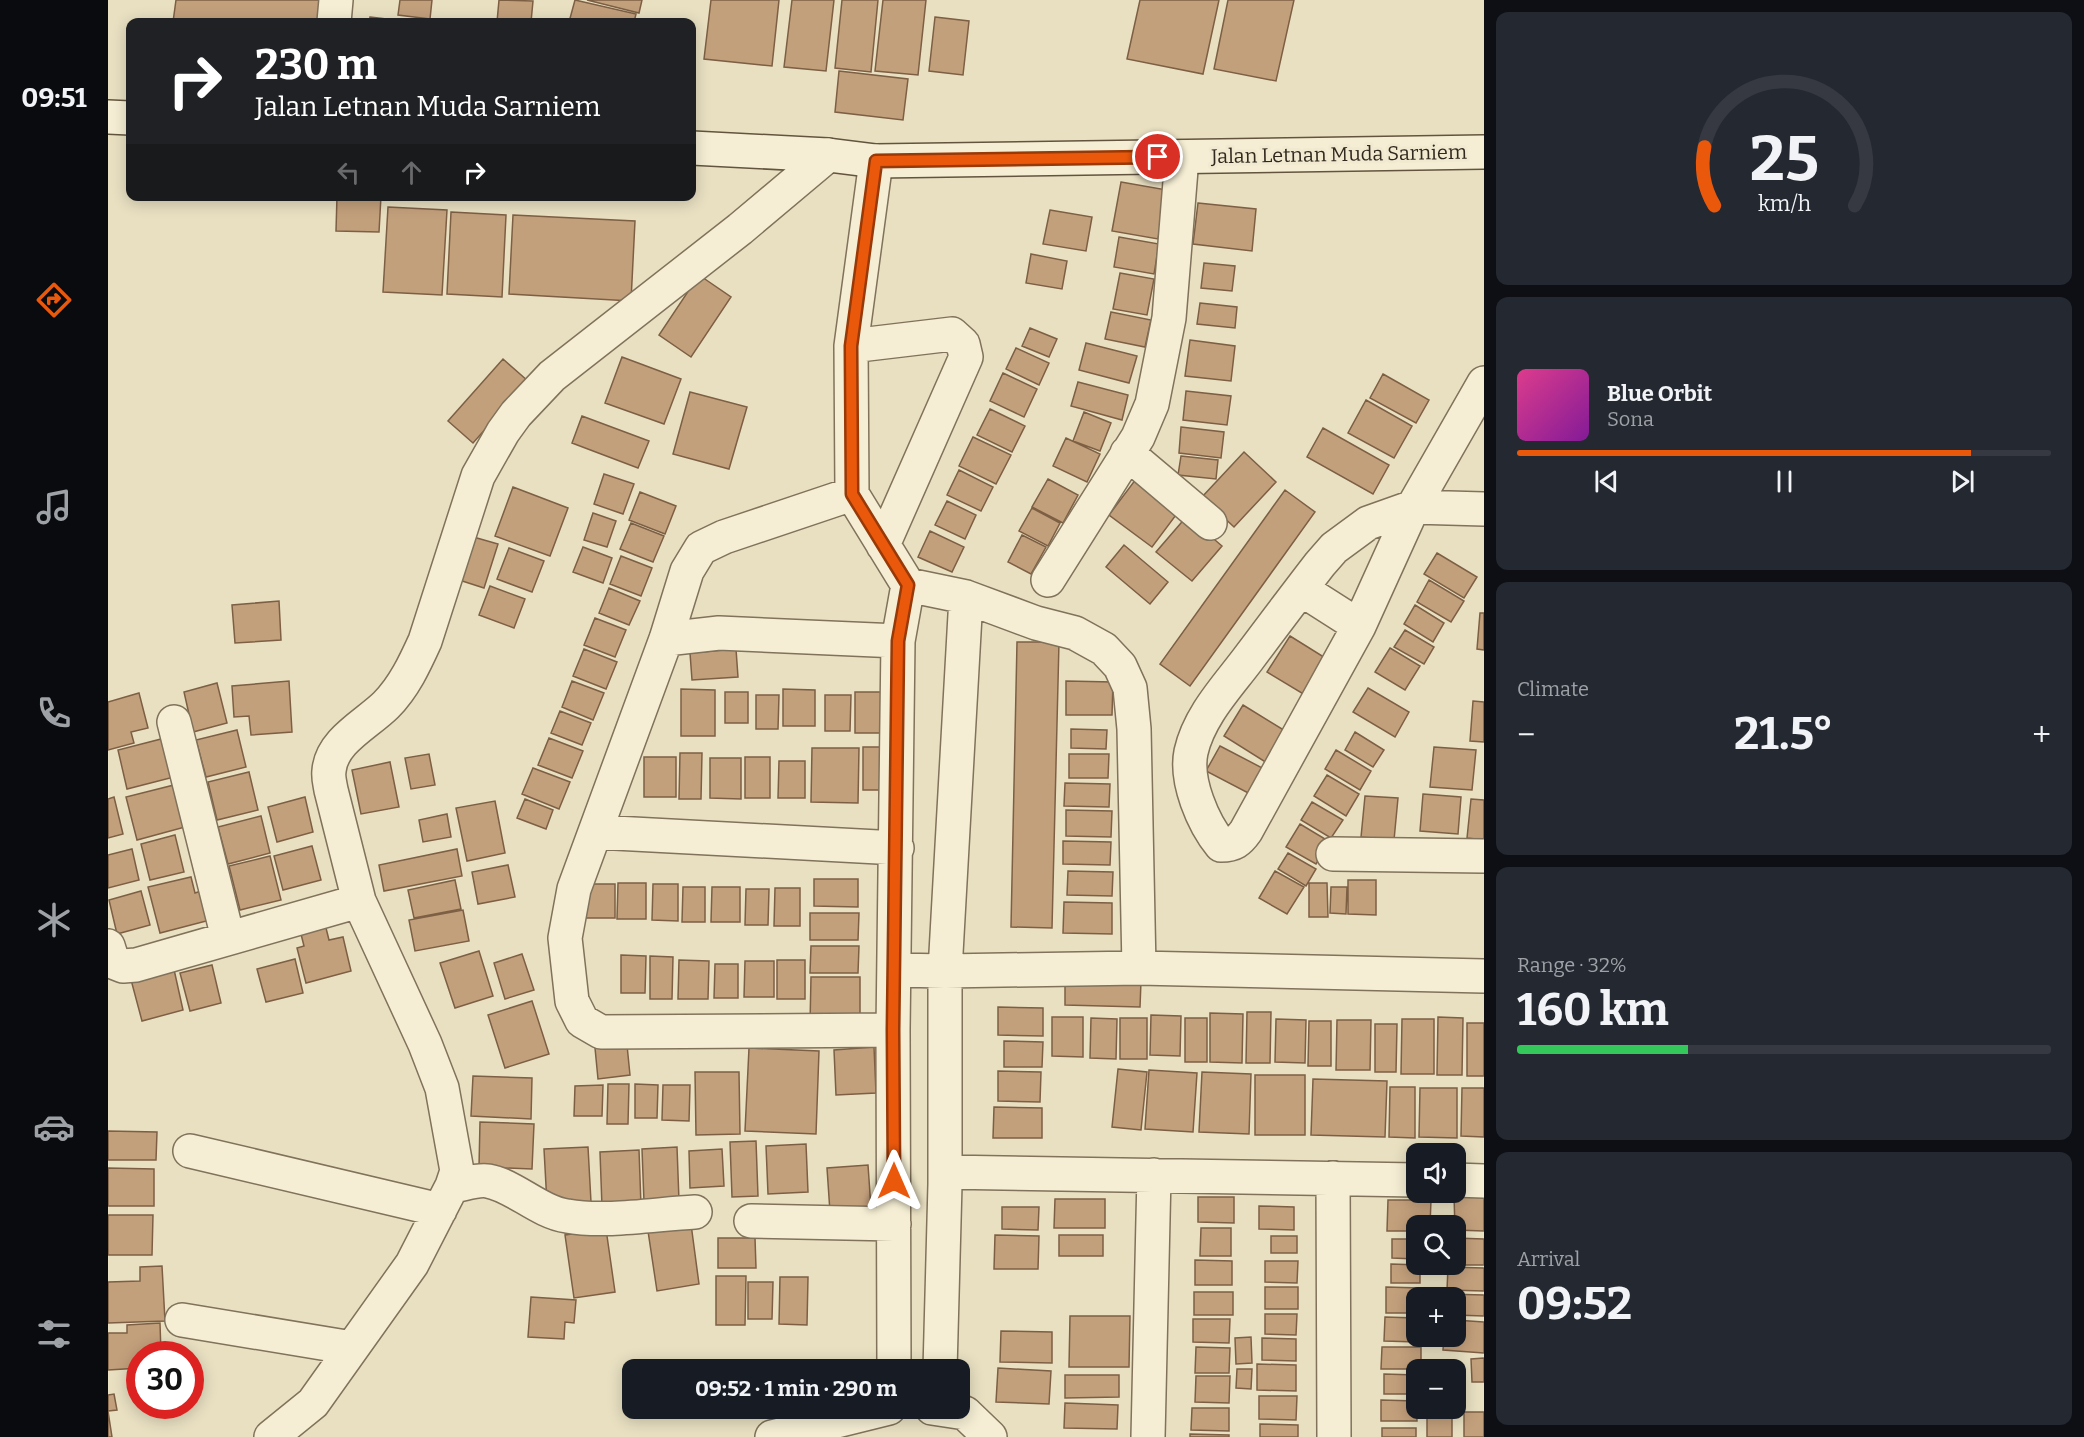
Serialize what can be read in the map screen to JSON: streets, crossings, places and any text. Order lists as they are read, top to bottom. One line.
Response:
{"streets":{"street":["Jalan Letnan Muda Sarniem"]},"page":{"tabs":"09:51","turn":["230 m","Jalan Letnan Muda Sarniem"],"song":["Blue Orbit","Sona"],"tile":["Climate",["Range · 32%","160 km"],["Arrival","09:52"]],"heat":["−","21.5°","+"],"map_buttons":["+","−"],"limit":"30","trip":"09:52 · 1 min · 290 m","gauge":["25","km/h"]}}
